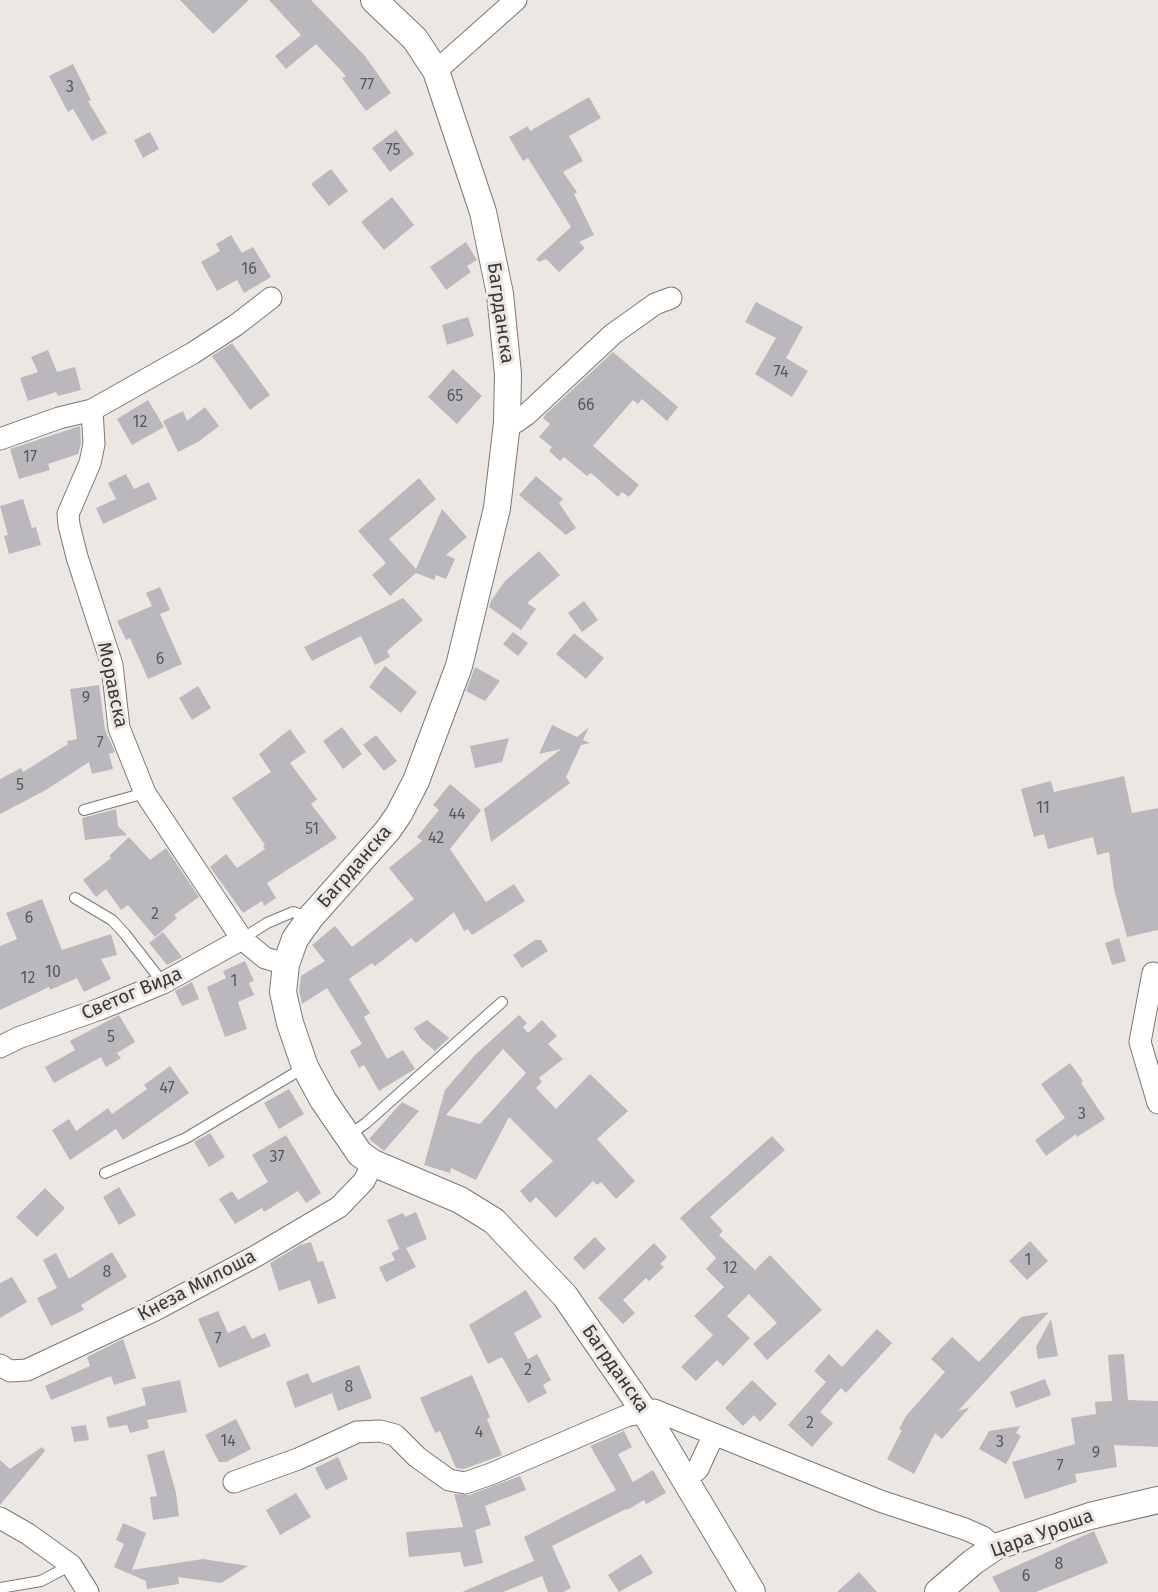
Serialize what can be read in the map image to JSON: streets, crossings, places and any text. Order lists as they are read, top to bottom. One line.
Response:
{"streets":{"street":["Багрданска","Моравска","Светог Вида","Кнеза Милоша","Цара Уроша"]},"crossings":[["Багрданска","Моравска"],["Багрданска","Кнеза Милоша"],["Моравска","Светог Вида"]],"house_numbers":["77","3","75","16","74","65","66","12","17","6","9","7","5","11","44","51","42","2","6","10","12","1","5","47","3","37","1","12","8","7","2","8","2","4","14","3","9","7","8","6"]}
